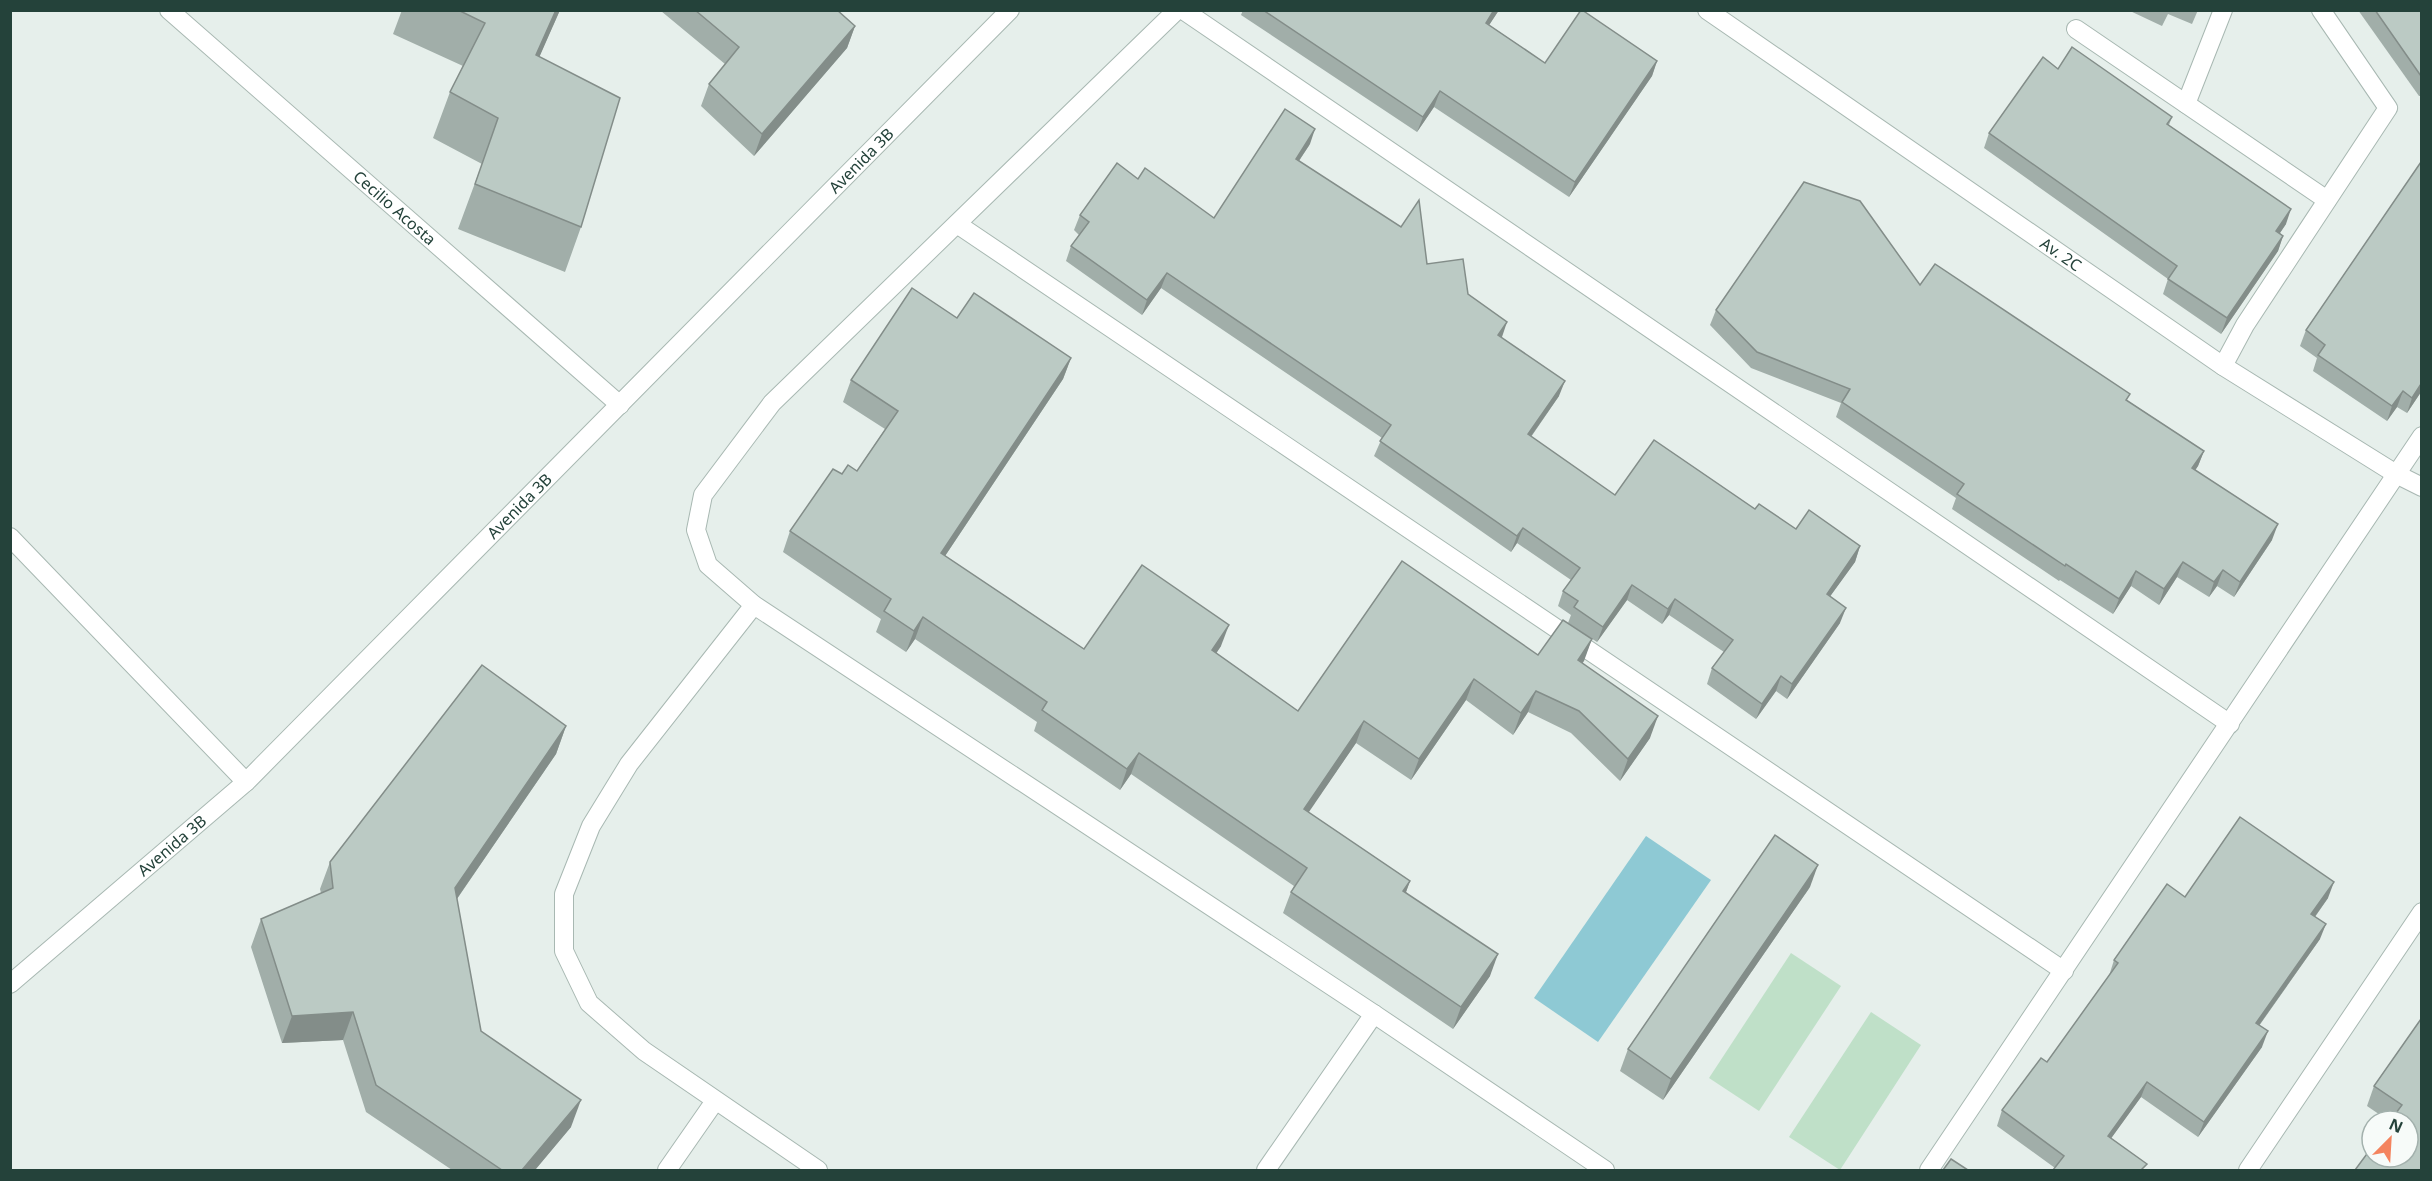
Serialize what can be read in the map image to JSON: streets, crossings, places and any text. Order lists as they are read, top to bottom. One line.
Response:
{"streets":{"street":["Avenida 3B","Cecilio Acosta","Av. 2C"]},"crossings":[["Avenida 3B","Cecilio Acosta"]],"north":"top right"}
